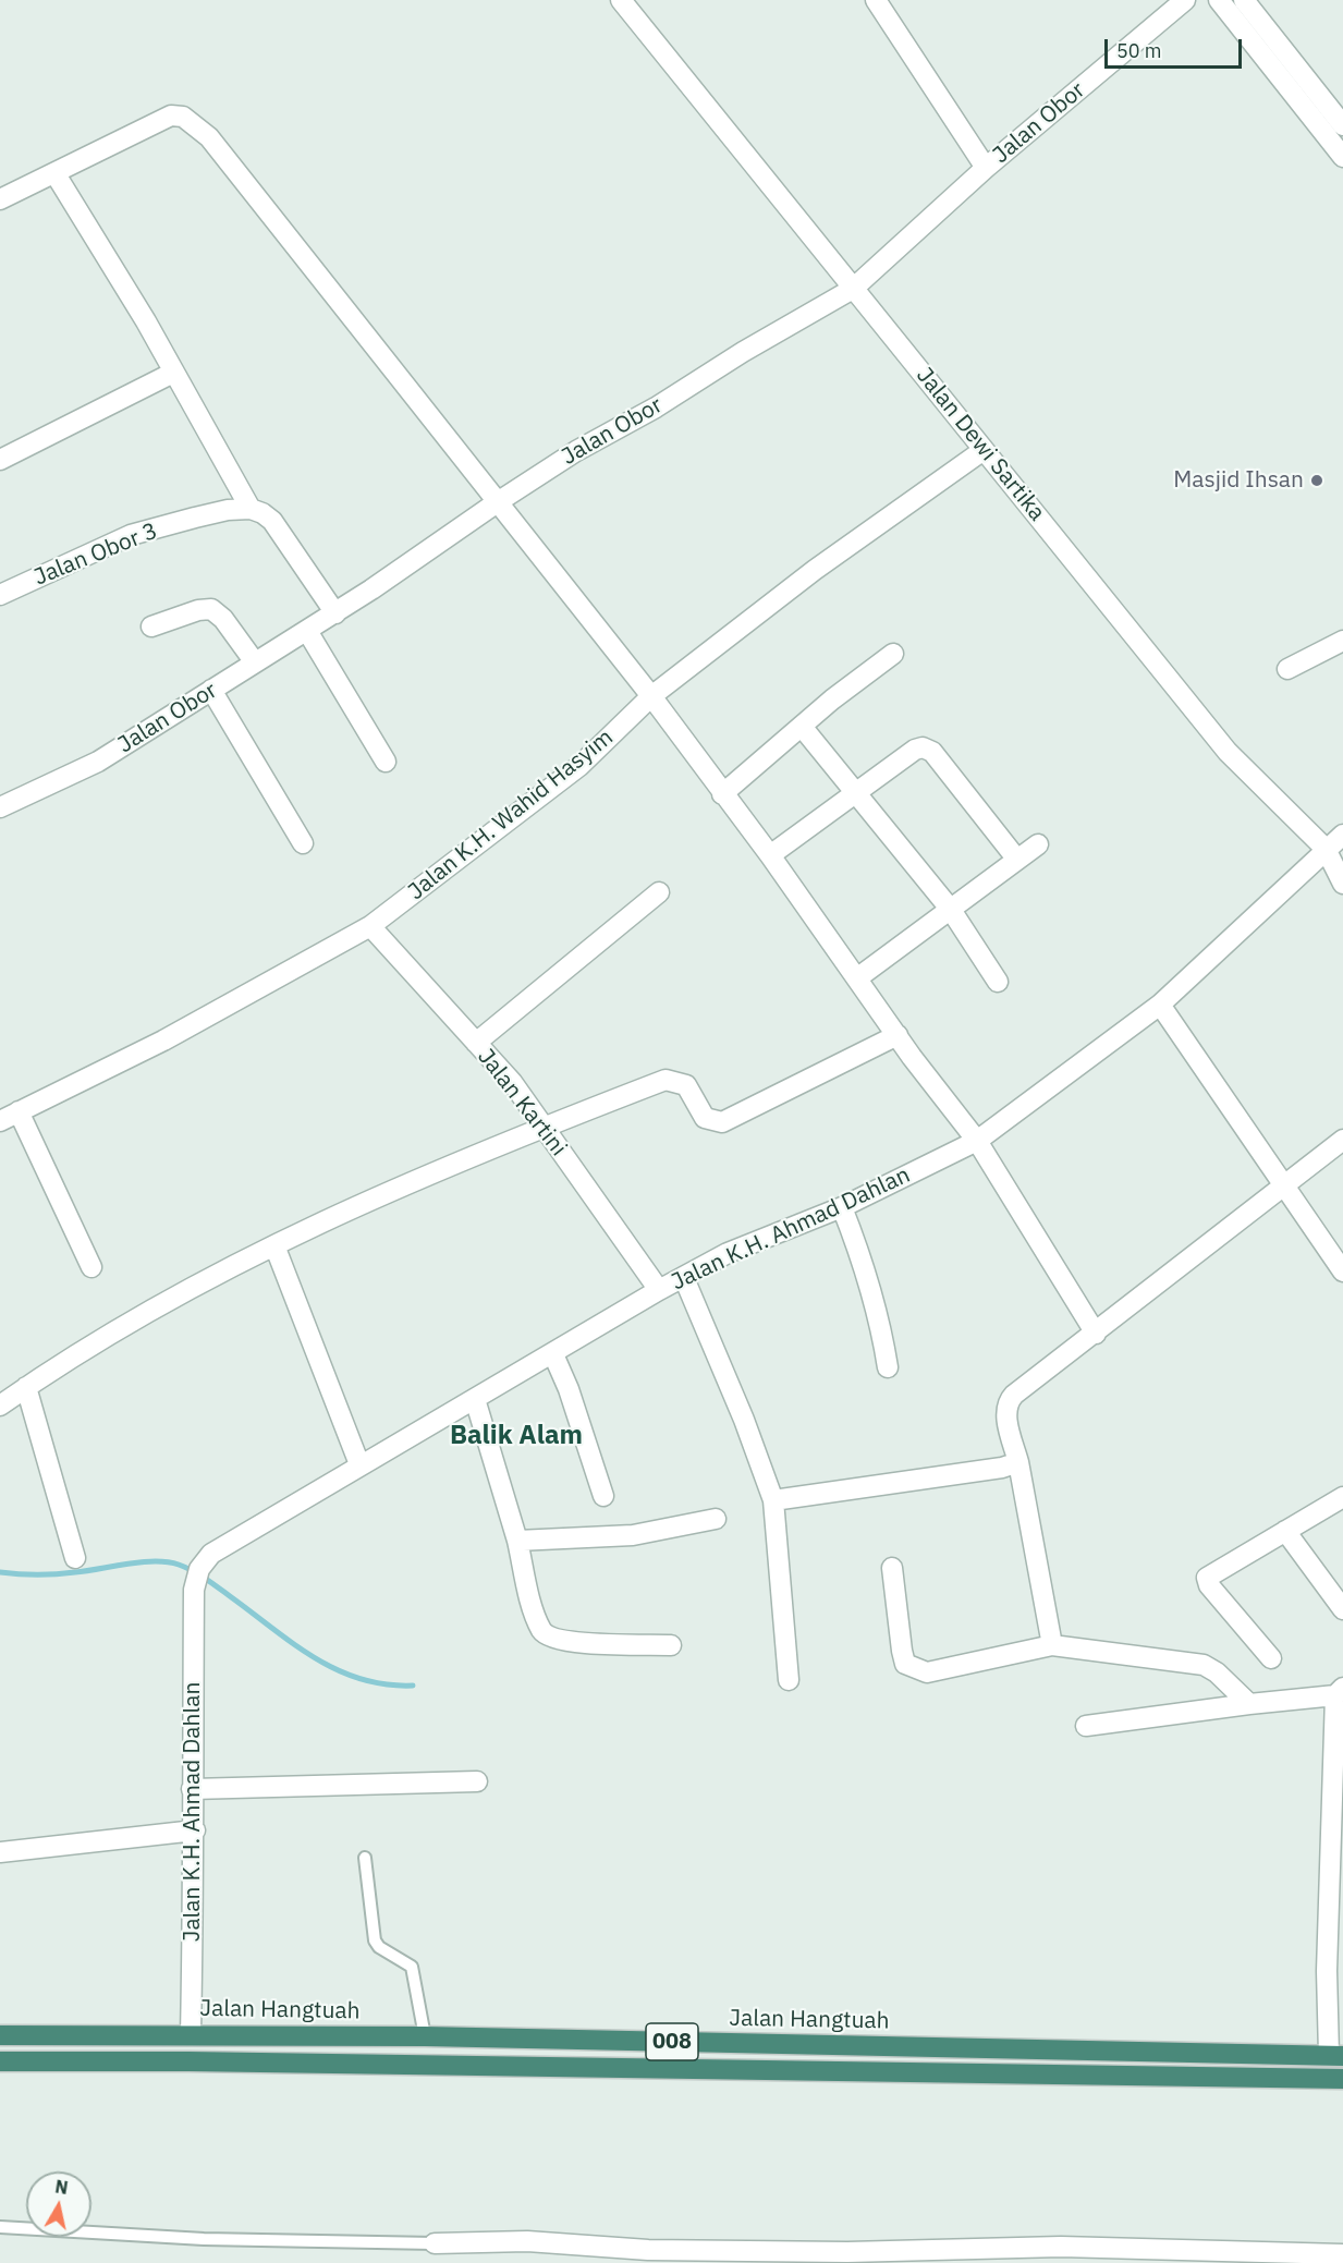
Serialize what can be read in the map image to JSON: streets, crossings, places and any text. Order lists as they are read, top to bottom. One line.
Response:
{"streets":{"highway":["Jalan Hangtuah","008"],"street":["Jalan Obor","Jalan Dewi Sartika","Jalan Obor 3","Jalan K.H. Wahid Hasyim","Jalan Kartini","Jalan K.H. Ahmad Dahlan"]},"crossings":[["Jalan Obor","Jalan Dewi Sartika"],["Jalan Dewi Sartika","Jalan K.H. Wahid Hasyim"],["Jalan Dewi Sartika","Jalan K.H. Ahmad Dahlan"],["Jalan K.H. Wahid Hasyim","Jalan Kartini"],["Jalan Kartini","Jalan K.H. Ahmad Dahlan"],["Jalan K.H. Ahmad Dahlan","Jalan Hangtuah"]],"districts":["Balik Alam"],"places":["Masjid Ihsan"],"scale_bar":"50 m","north":"top"}
